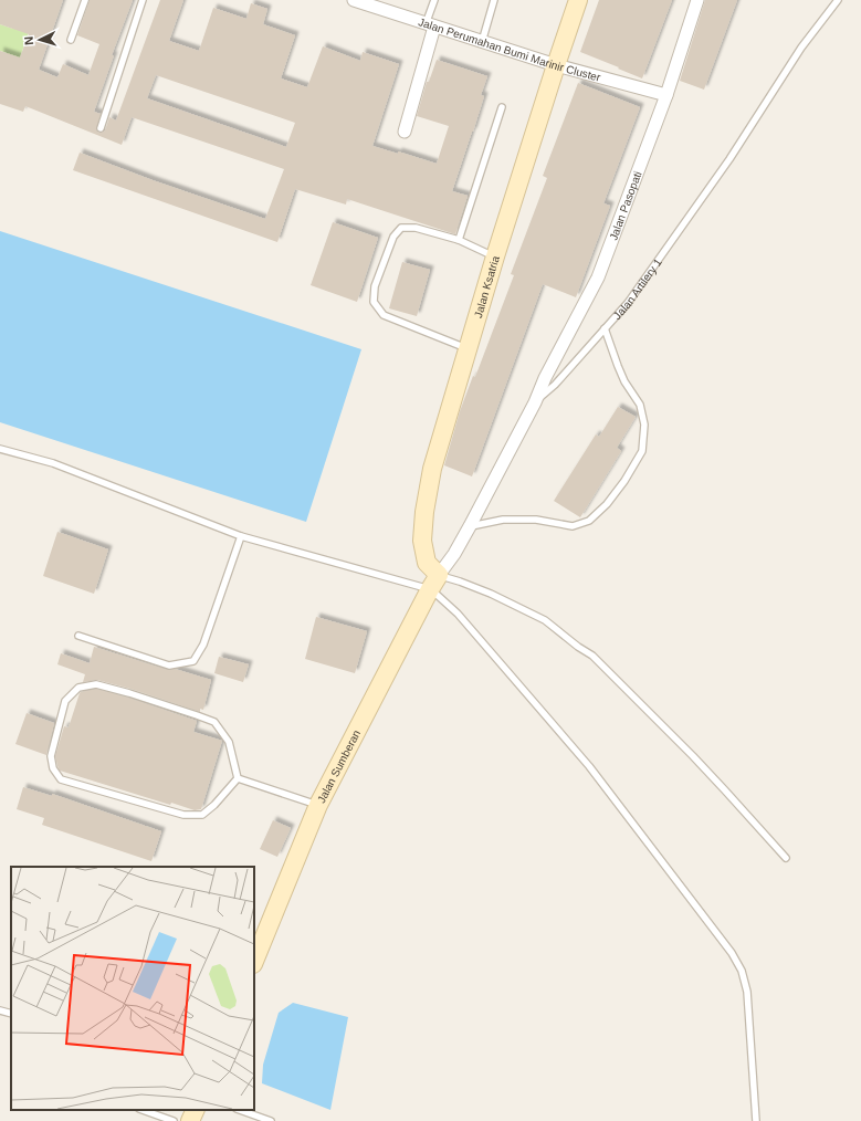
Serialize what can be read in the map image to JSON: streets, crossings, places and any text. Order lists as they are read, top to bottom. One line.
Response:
{"streets":{"street":["Jalan Perumahan Bumi Marinir Cluster","Jalan Pasopati","Jalan Ksatria","Jalan Artilery 1","Jalan Sumberan"]},"crossings":[["Jalan Perumahan Bumi Marinir Cluster","Jalan Pasopati"],["Jalan Perumahan Bumi Marinir Cluster","Jalan Ksatria"],["Jalan Pasopati","Jalan Artilery 1"],["Jalan Ksatria","Jalan Artilery 1"],["Jalan Ksatria","Jalan Sumberan"],["Jalan Artilery 1","Jalan Sumberan"]],"north":"left"}
